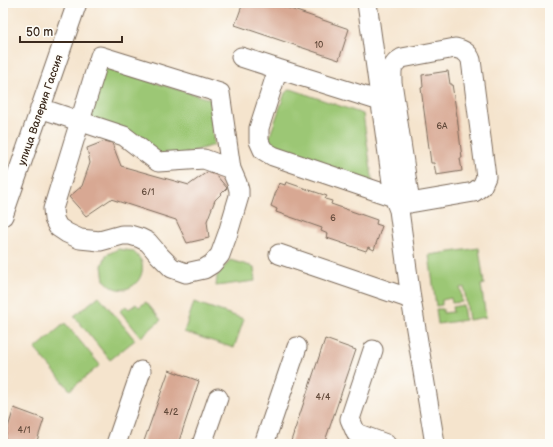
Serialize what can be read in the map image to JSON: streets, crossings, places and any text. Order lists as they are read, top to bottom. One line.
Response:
{"streets":{"street":["улица Валерия Гассия"]},"house_numbers":["10","6А","6/1","6","4/4","4/2","4/1"],"scale_bar":"50 m"}
